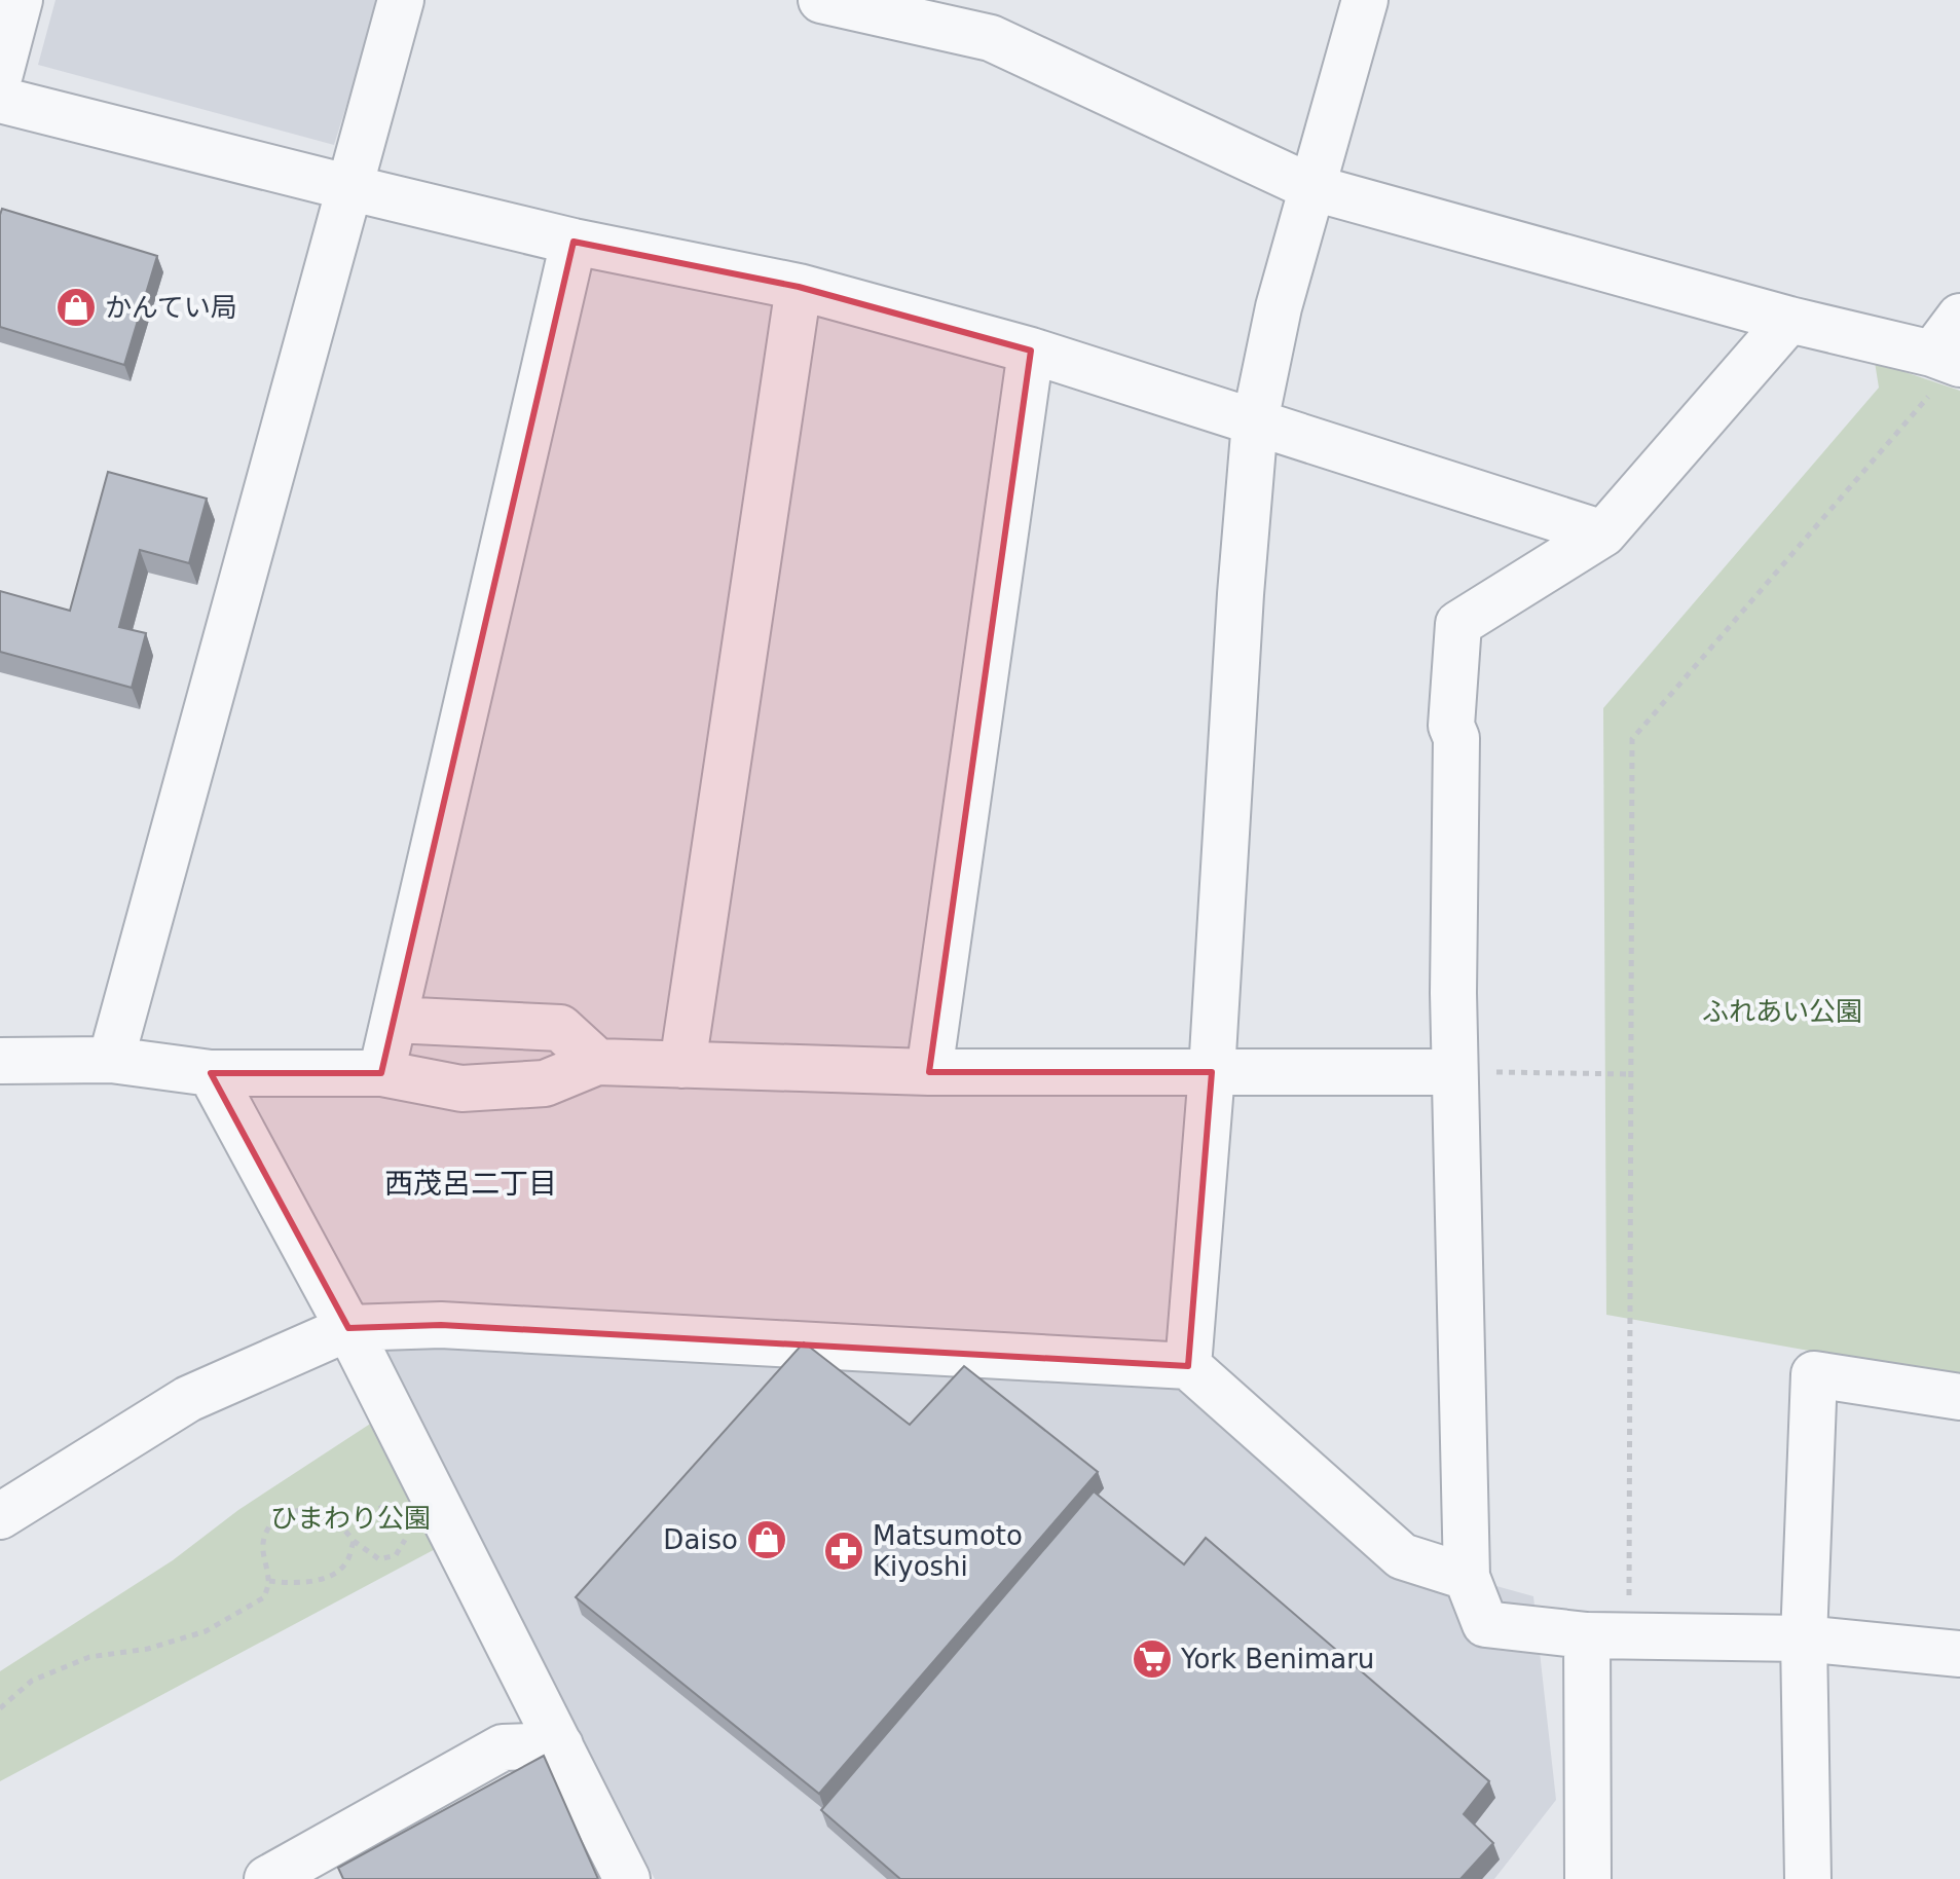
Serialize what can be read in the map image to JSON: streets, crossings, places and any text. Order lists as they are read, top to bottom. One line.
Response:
{"districts":["西茂呂二丁目"],"parks":["ふれあい公園","ひまわり公園"],"places":{"shop":["かんてい局","Daiso"],"pharmacy":["Matsumoto Kiyoshi"],"supermarket":["York Benimaru"]}}
